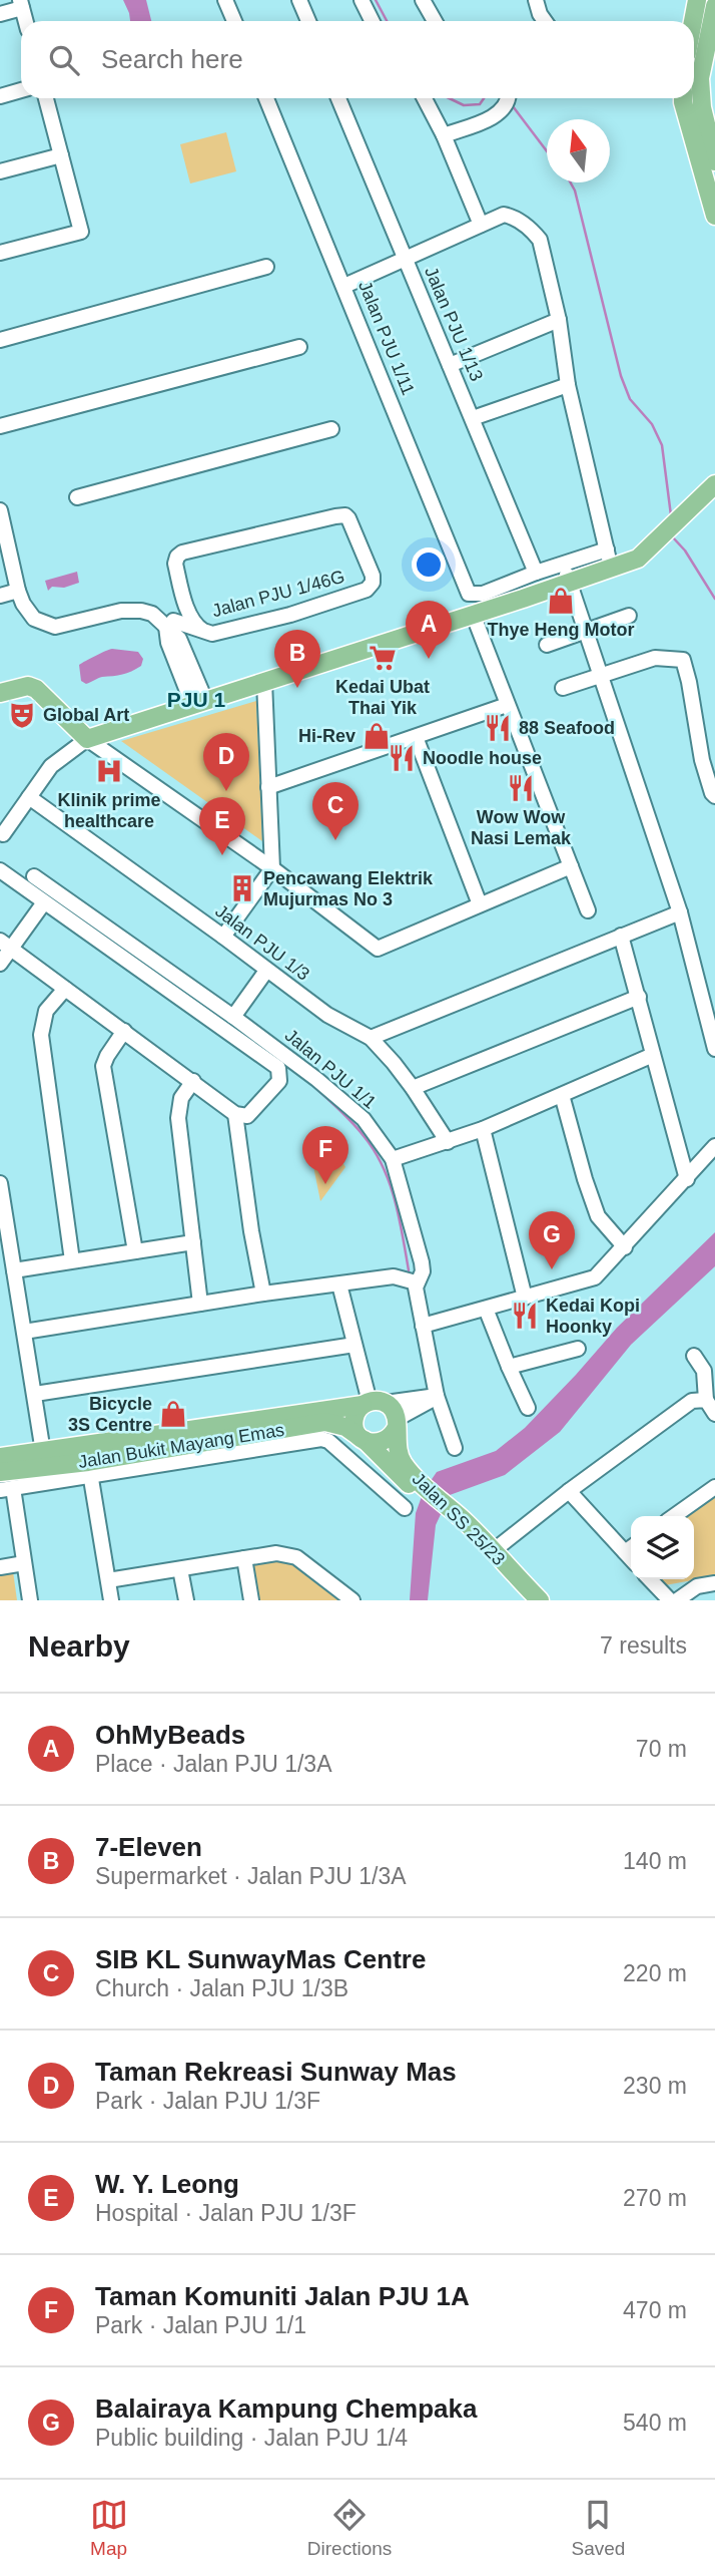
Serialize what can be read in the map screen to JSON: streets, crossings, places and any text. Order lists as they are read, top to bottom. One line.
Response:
{"streets":{"main road":["Jalan Bukit Mayang Emas","Jalan SS 25/23"],"street":["Jalan PJU 1/13","Jalan PJU 1/11","Jalan PJU 1/46G","Jalan PJU 1/3","Jalan PJU 1/1"]},"crossings":[["Jalan Bukit Mayang Emas","Jalan SS 25/23"]],"districts":["PJU 1"],"places":{"shop":["Thye Heng Motor","Hi-Rev","Bicycle 3S Centre"],"supermarket":["Kedai Ubat Thai Yik"],"theatre":["Global Art"],"restaurant":["88 Seafood","Noodle house","Wow Wow Nasi Lemak","Kedai Kopi Hoonky"],"hospital":["Klinik prime healthcare"],"building":["Pencawang Elektrik Mujurmas No 3"]},"north":"top","page":{"search":"Search here","pins":["A","B","D","C","E","F","G"],"heading":["Nearby","7 results"],"list":[{"mark":"A","name":"OhMyBeads","note":"Place · Jalan PJU 1/3A","value":"70 m"},{"mark":"B","name":"7-Eleven","note":"Supermarket · Jalan PJU 1/3A","value":"140 m"},{"mark":"C","name":"SIB KL SunwayMas Centre","note":"Church · Jalan PJU 1/3B","value":"220 m"},{"mark":"D","name":"Taman Rekreasi Sunway Mas","note":"Park · Jalan PJU 1/3F","value":"230 m"},{"mark":"E","name":"W. Y. Leong","note":"Hospital · Jalan PJU 1/3F","value":"270 m"},{"mark":"F","name":"Taman Komuniti Jalan PJU 1A","note":"Park · Jalan PJU 1/1","value":"470 m"},{"mark":"G","name":"Balairaya Kampung Chempaka","note":"Public building · Jalan PJU 1/4","value":"540 m"}],"nav":["Map","Directions","Saved"]}}
